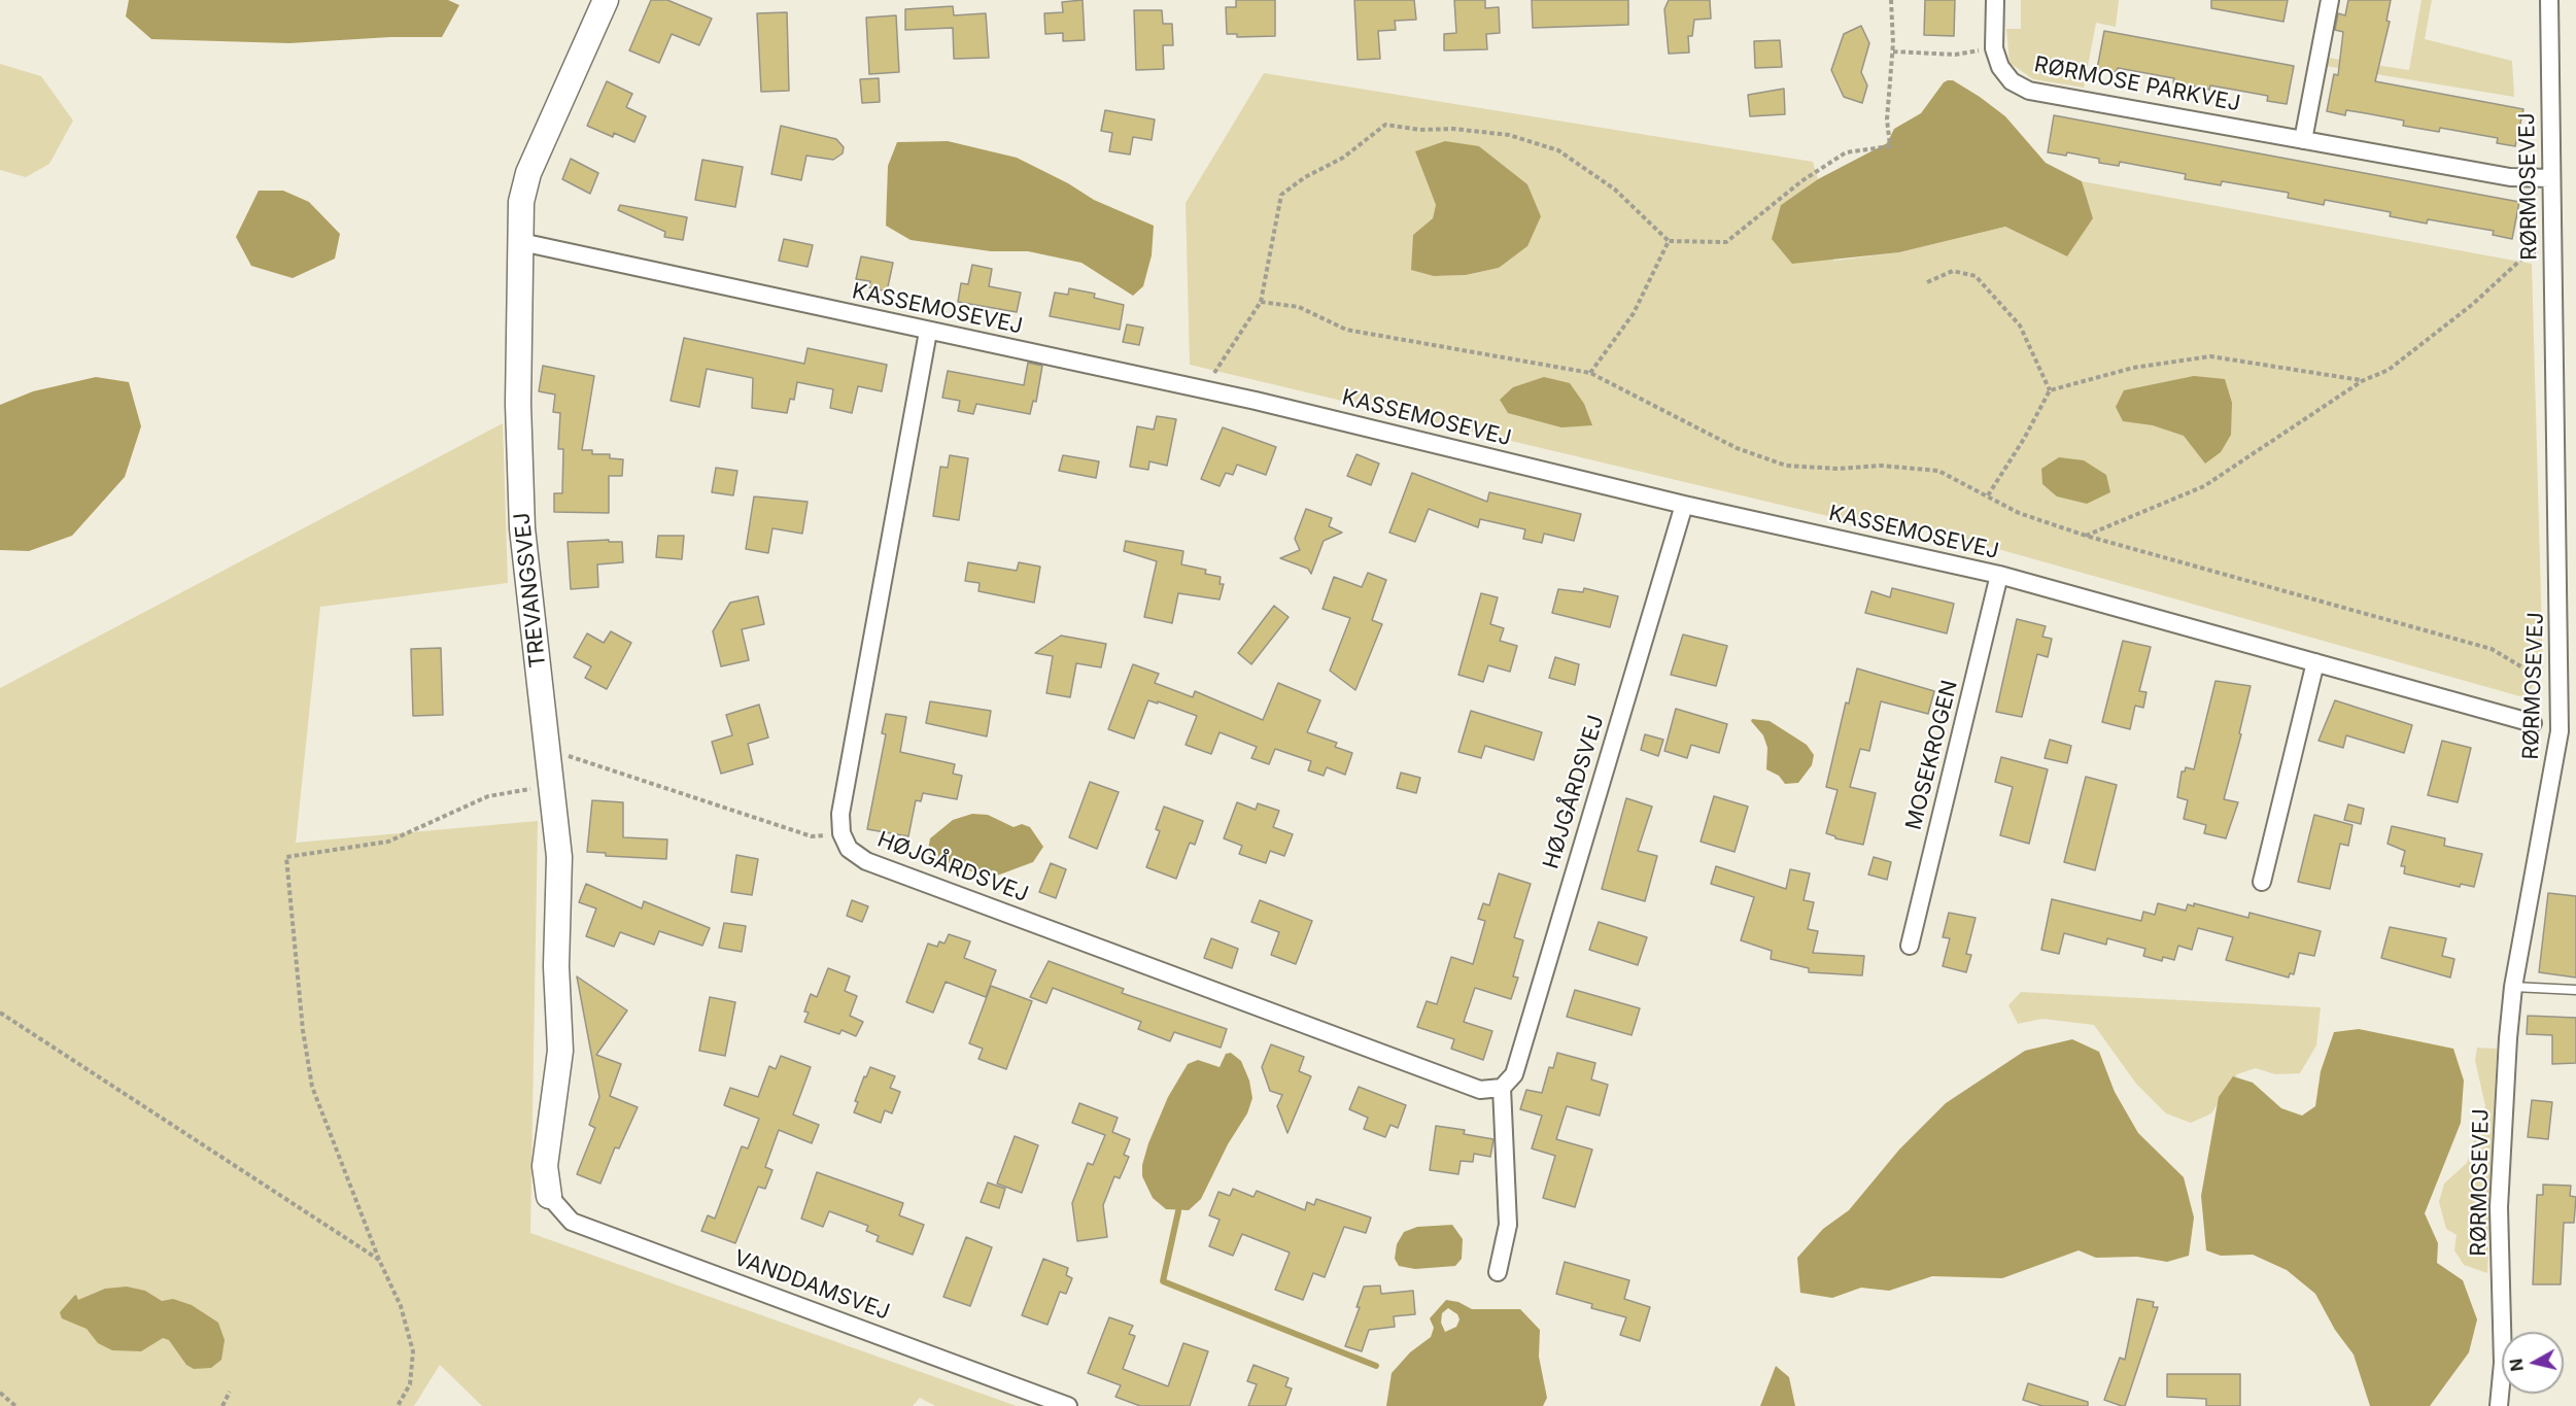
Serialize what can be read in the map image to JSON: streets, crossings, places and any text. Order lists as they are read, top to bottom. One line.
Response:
{"streets":{"street":["RØRMOSE PARKVEJ","RØRMOSEVEJ","KASSEMOSEVEJ","TREVANGSVEJ","MOSEKROGEN","HØJGÅRDSVEJ","VANDDAMSVEJ"]},"crossings":[["RØRMOSE PARKVEJ","RØRMOSEVEJ"],["KASSEMOSEVEJ","TREVANGSVEJ"],["KASSEMOSEVEJ","MOSEKROGEN"],["KASSEMOSEVEJ","HØJGÅRDSVEJ"],["TREVANGSVEJ","VANDDAMSVEJ"]],"north":"left"}
